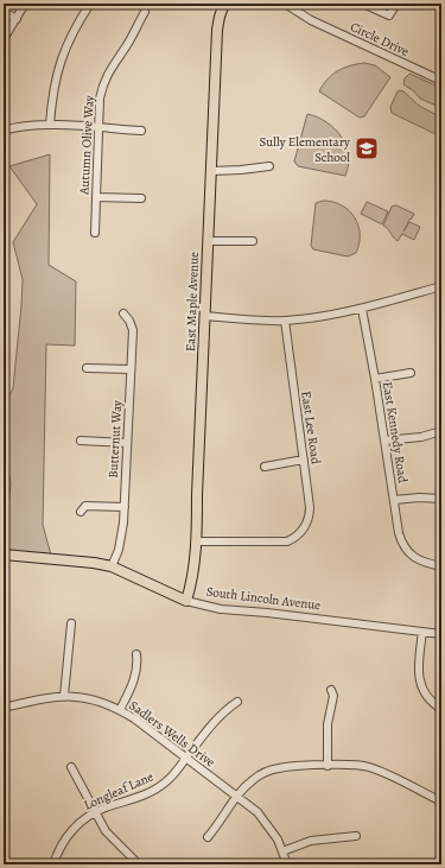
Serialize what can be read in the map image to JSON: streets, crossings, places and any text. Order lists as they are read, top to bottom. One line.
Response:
{"streets":{"main road":["East Maple Avenue","South Lincoln Avenue"],"street":["Circle Drive","Autumn Olive Way","East Lee Road","East Kennedy Road","Butternut Way","Sadlers Wells Drive","Longleaf Lane"]},"crossings":[["East Maple Avenue","East Lee Road"],["East Maple Avenue","South Lincoln Avenue"],["Butternut Way","South Lincoln Avenue"],["Sadlers Wells Drive","Longleaf Lane"]],"places":{"school or university":["Sully Elementary School"]}}
